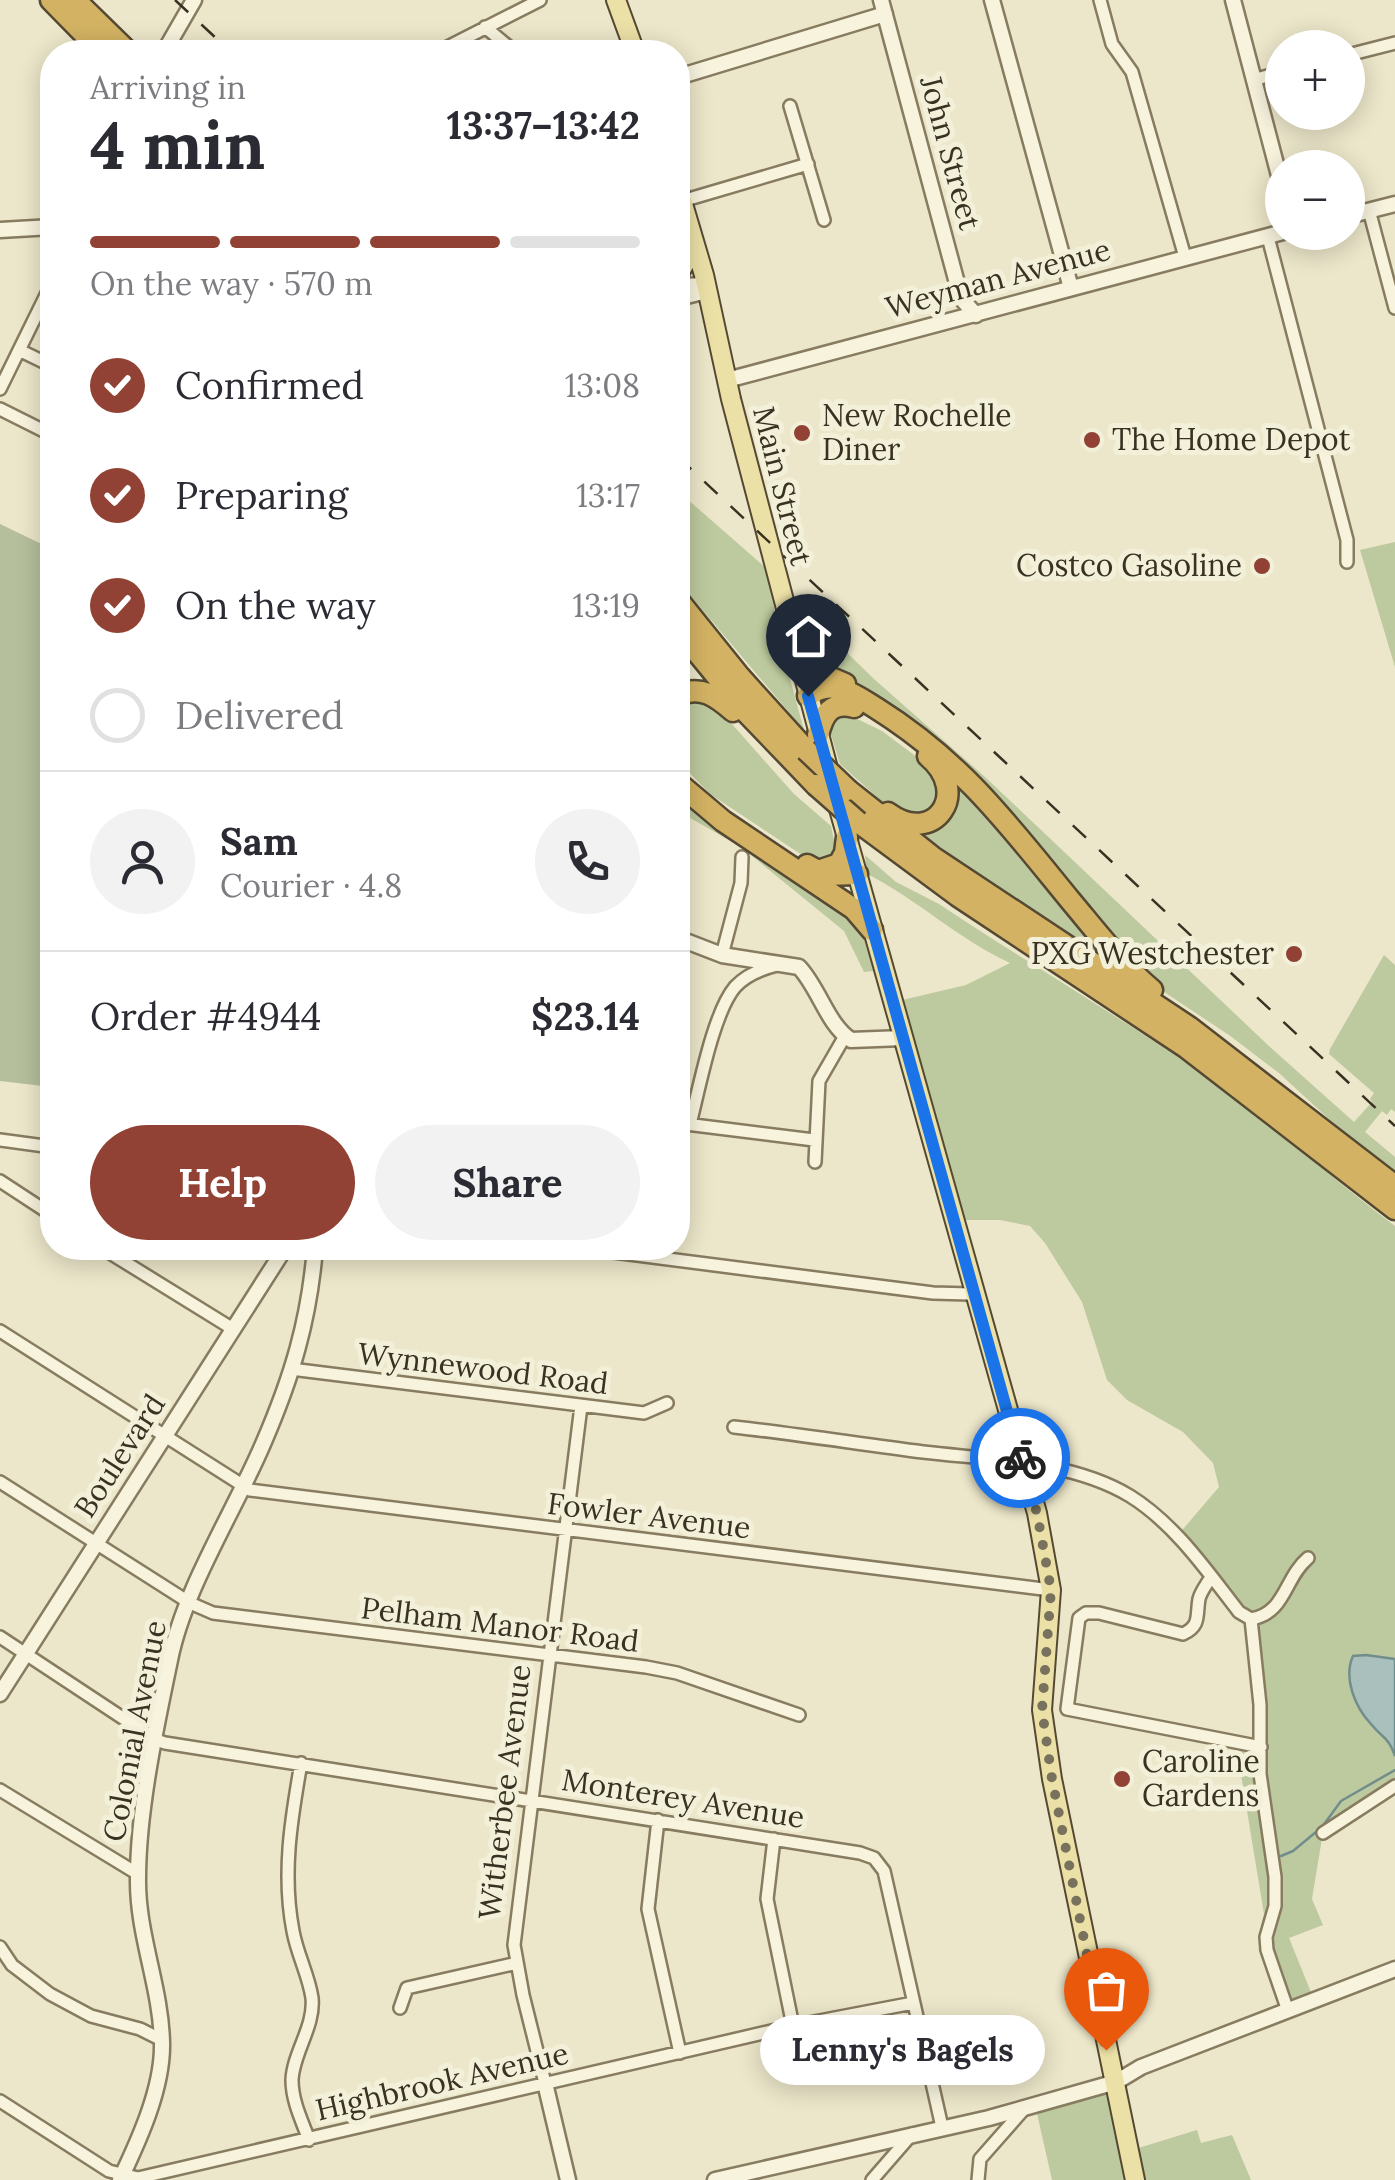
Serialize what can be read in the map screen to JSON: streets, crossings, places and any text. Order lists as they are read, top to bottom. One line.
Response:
{"streets":{"main road":["Main Street"],"street":["John Street","Weyman Avenue","Wynnewood Road","Boulevard","Fowler Avenue","Pelham Manor Road","Colonial Avenue","Witherbee Avenue","Monterey Avenue","Highbrook Avenue"]},"crossings":[["John Street","Weyman Avenue"],["Weyman Avenue","Main Street"],["Main Street","Fowler Avenue"],["Wynnewood Road","Colonial Avenue"],["Wynnewood Road","Witherbee Avenue"],["Boulevard","Fowler Avenue"],["Boulevard","Pelham Manor Road"],["Boulevard","Monterey Avenue"],["Fowler Avenue","Colonial Avenue"],["Fowler Avenue","Witherbee Avenue"],["Pelham Manor Road","Colonial Avenue"],["Pelham Manor Road","Witherbee Avenue"],["Colonial Avenue","Monterey Avenue"],["Colonial Avenue","Highbrook Avenue"],["Witherbee Avenue","Monterey Avenue"],["Witherbee Avenue","Highbrook Avenue"],["Monterey Avenue","Highbrook Avenue"]],"places":["New Rochelle Diner","The Home Depot","Costco Gasoline","PXG Westchester","Caroline Gardens","Lenny's Bagels"],"page":{"map_buttons":["+","−"],"heading":["4 min","Arriving in","13:37–13:42"],"panel":["Sam","Courier · 4.8","Order #4944","$23.14"],"bar":"On the way · 570 m","list":[["Confirmed","13:08"],["Preparing","13:17"],["On the way","13:19"],"Delivered"],"buttons":["Help","Share"],"bubble":"Lenny's Bagels"}}
